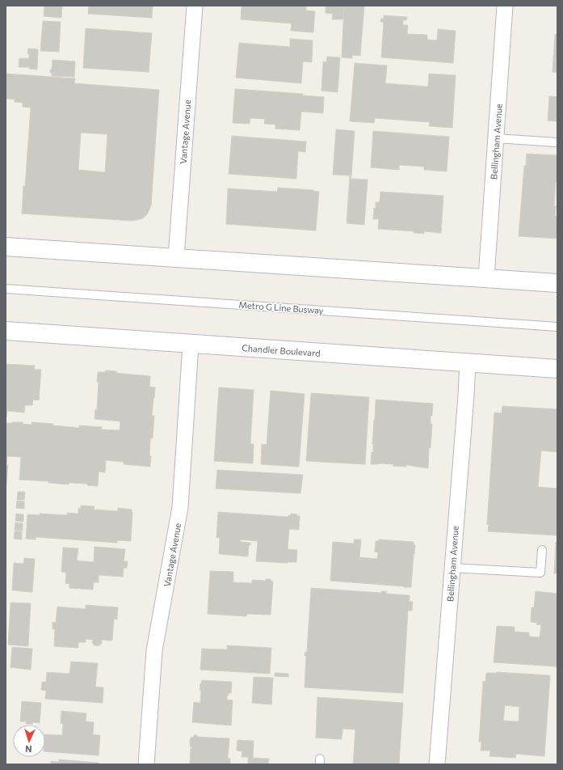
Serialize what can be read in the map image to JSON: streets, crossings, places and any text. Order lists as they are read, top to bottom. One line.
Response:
{"streets":{"street":["Vantage Avenue","Bellingham Avenue","Chandler Boulevard"],"lane":["Metro G Line Busway"]},"crossings":[["Vantage Avenue","Chandler Boulevard"],["Bellingham Avenue","Chandler Boulevard"]],"north":"bottom"}
